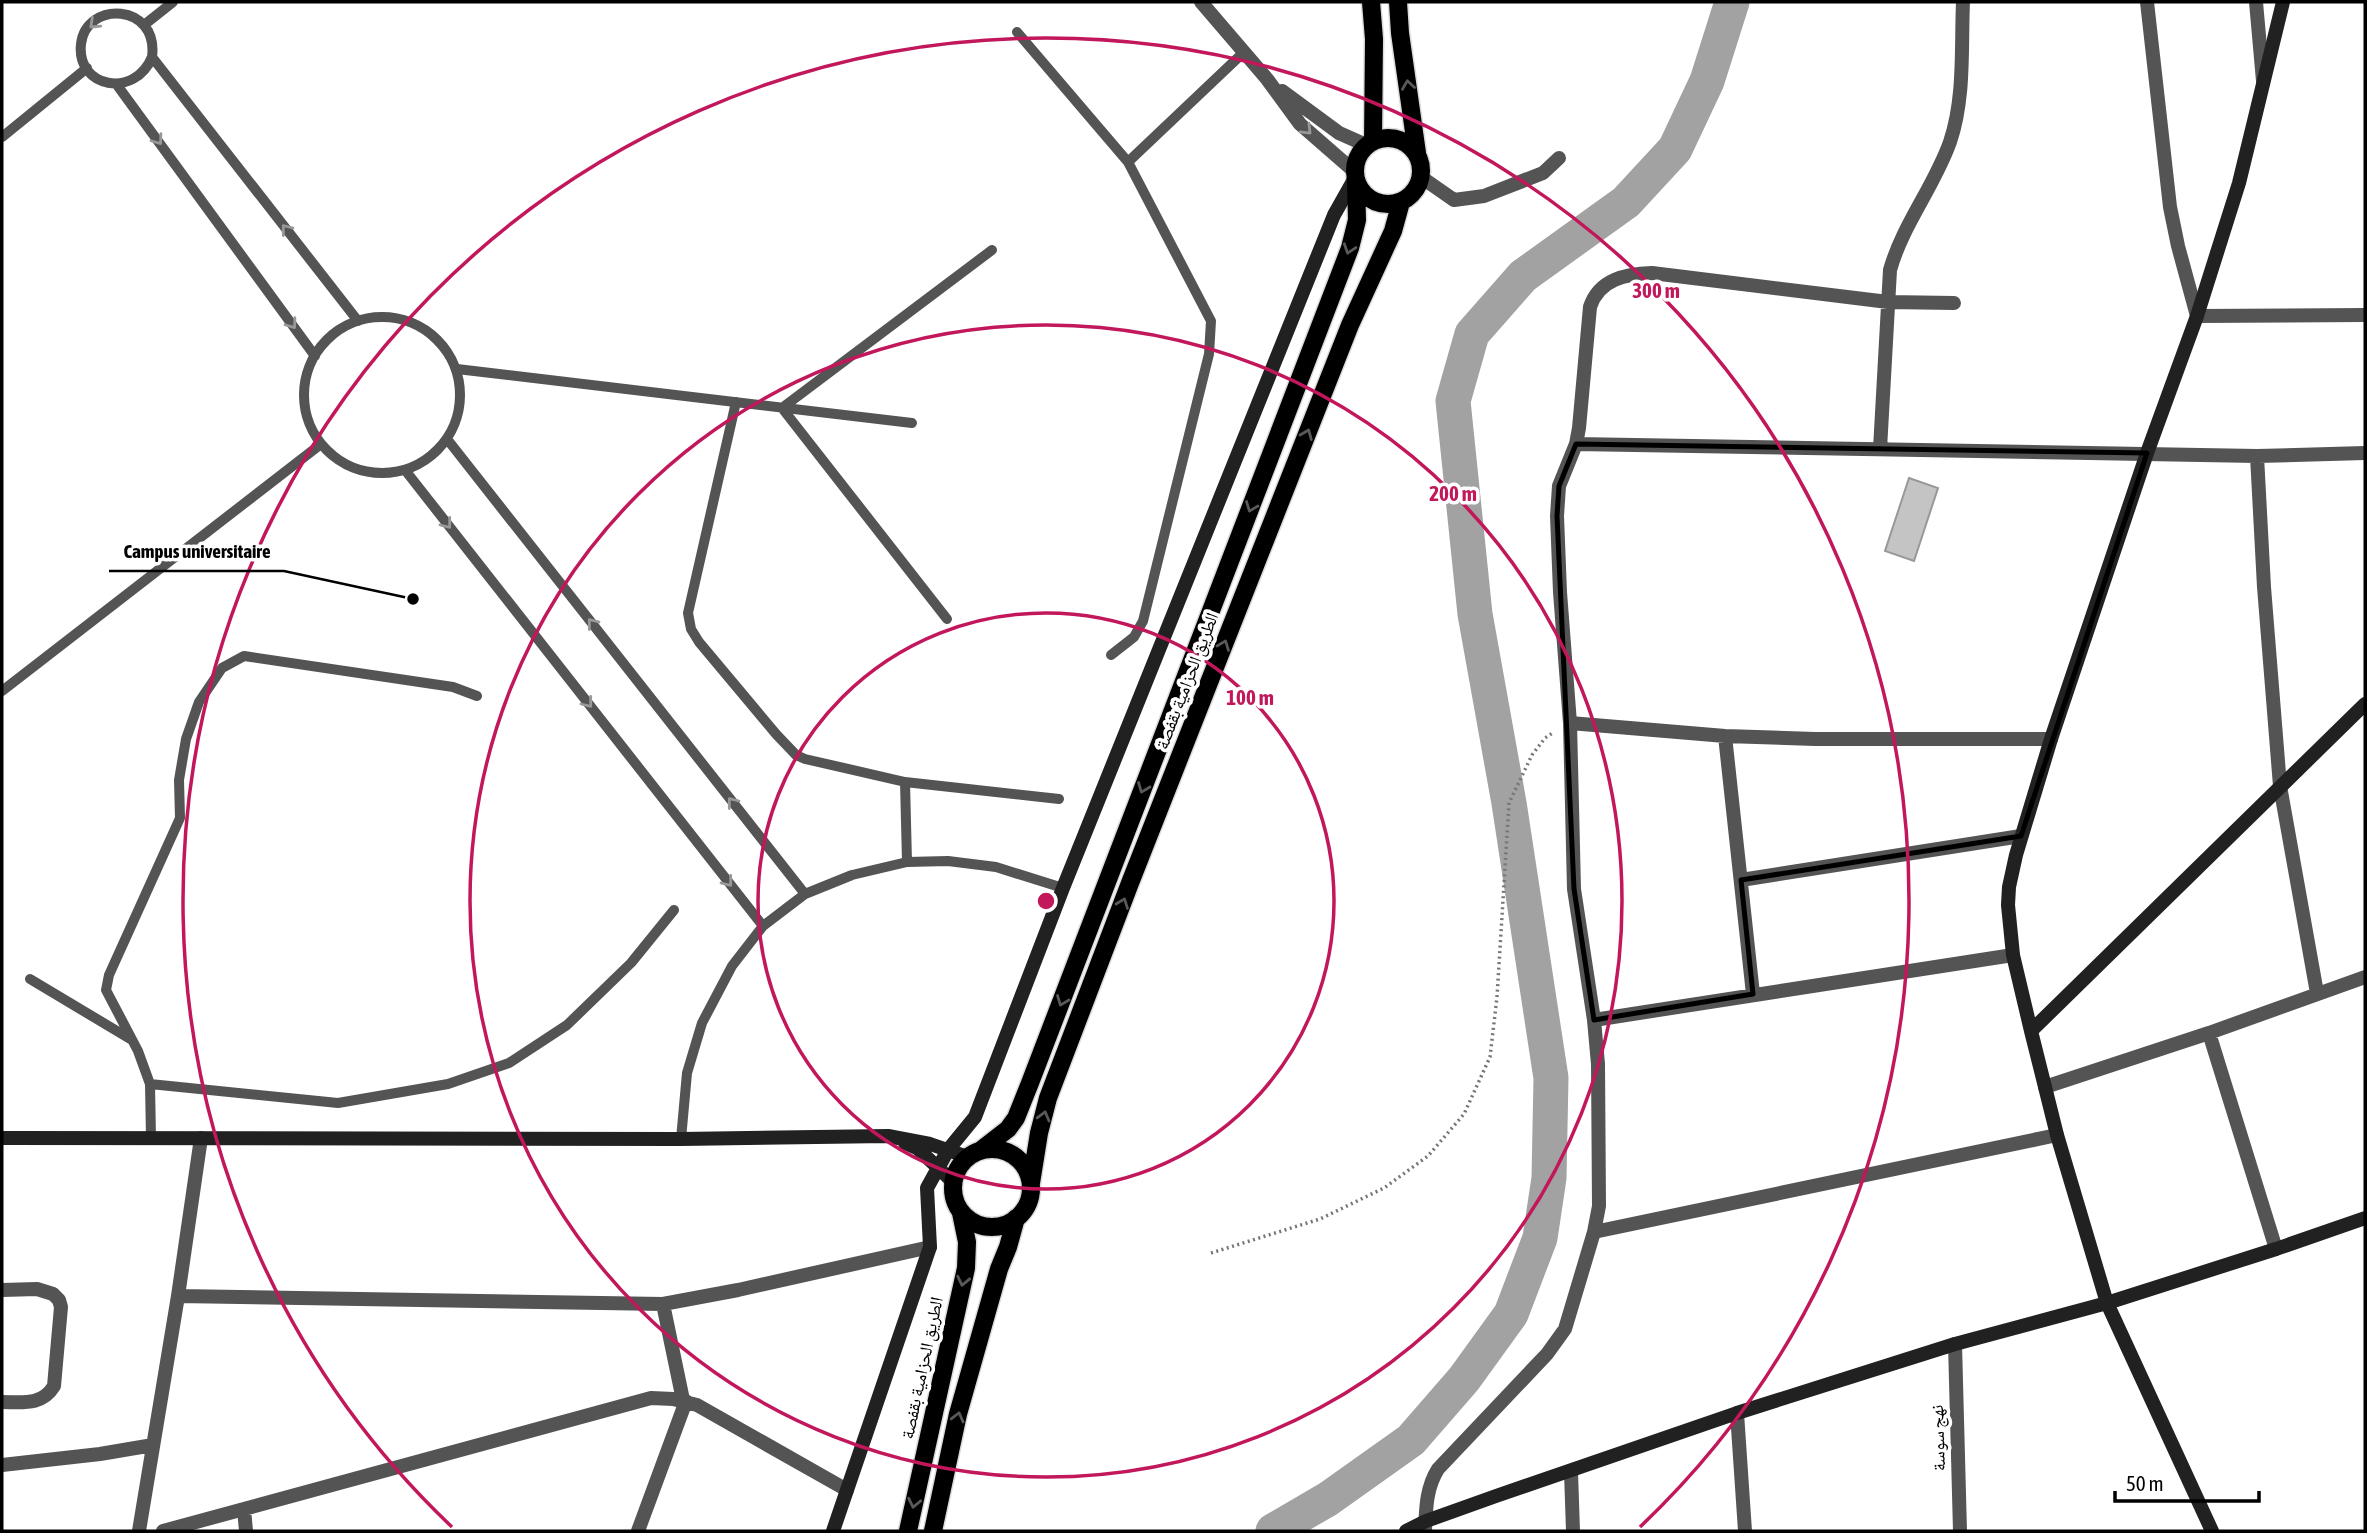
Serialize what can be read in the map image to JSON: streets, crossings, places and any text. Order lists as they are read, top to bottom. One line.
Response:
{"streets":{"main road":["الطريق الحزامية بقفصة"],"street":["نهج سوسة"]},"places":["Campus universitaire"],"scale_bar":"50 m","rings":["300 m","200 m","100 m"]}
